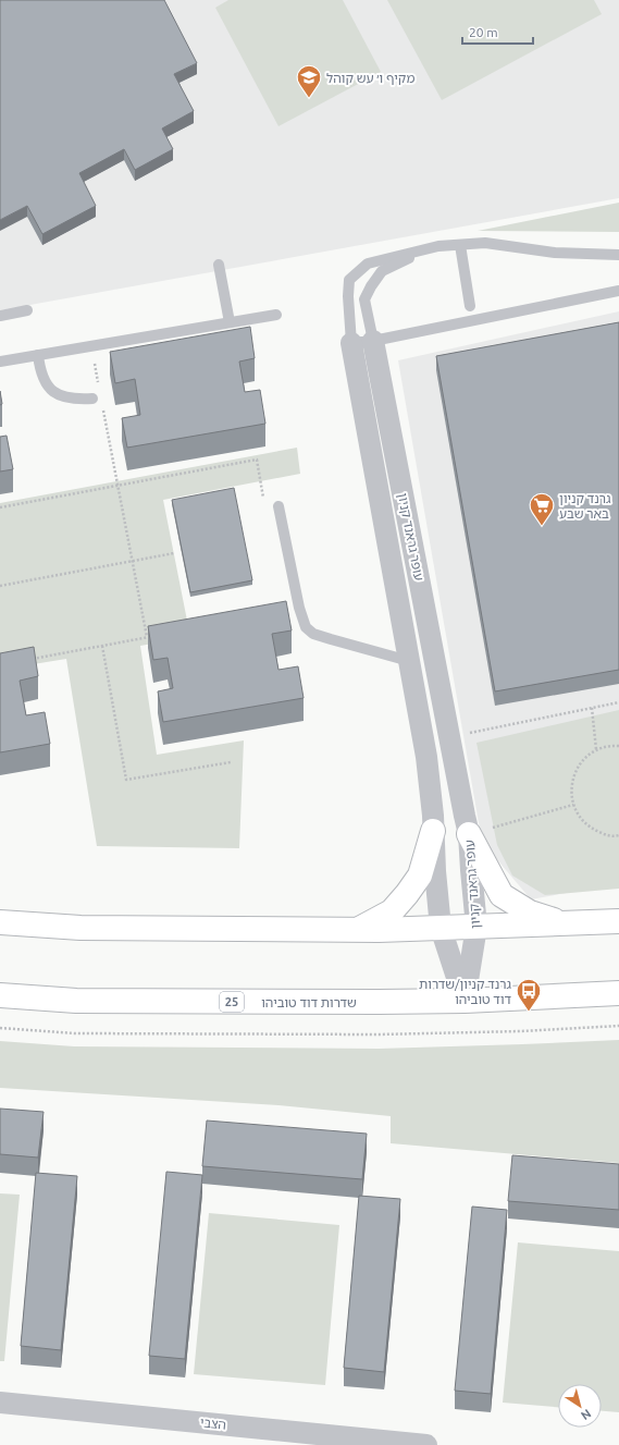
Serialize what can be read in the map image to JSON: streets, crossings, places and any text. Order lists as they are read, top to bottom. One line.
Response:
{"streets":{"highway":["25","שדרות דוד טוביהו"],"street":["עופר גראנד קניון","הצבי"]},"crossings":[["עופר גראנד קניון","שדרות דוד טוביהו"]],"places":{"school or university":["מקיף ו׳ עש קוהל"],"supermarket":["גרנד קניון באר שבע"],"bus stop":["גרנד קניון/שדרות דוד טוביהו"]},"scale_bar":"20 m","north":"bottom right"}
